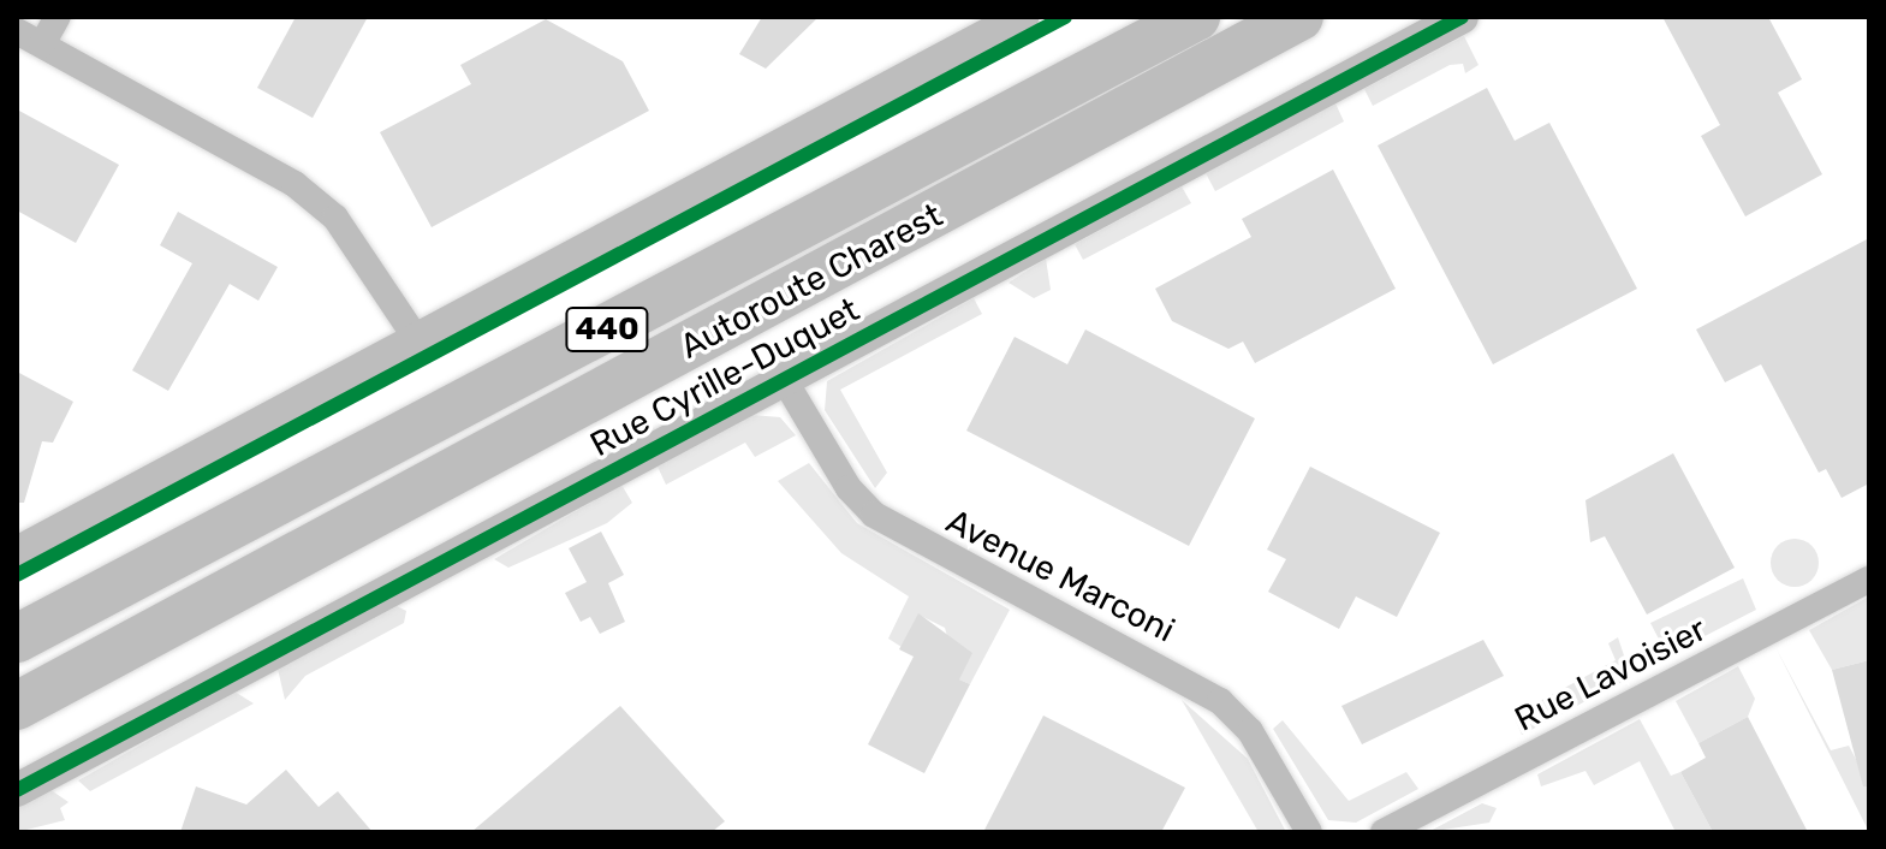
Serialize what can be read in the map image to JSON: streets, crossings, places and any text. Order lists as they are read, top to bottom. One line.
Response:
{"streets":{"highway":["Autoroute Charest","440"],"street":["Rue Cyrille-Duquet","Avenue Marconi","Rue Lavoisier"]},"crossings":[["Rue Cyrille-Duquet","Avenue Marconi"]]}
